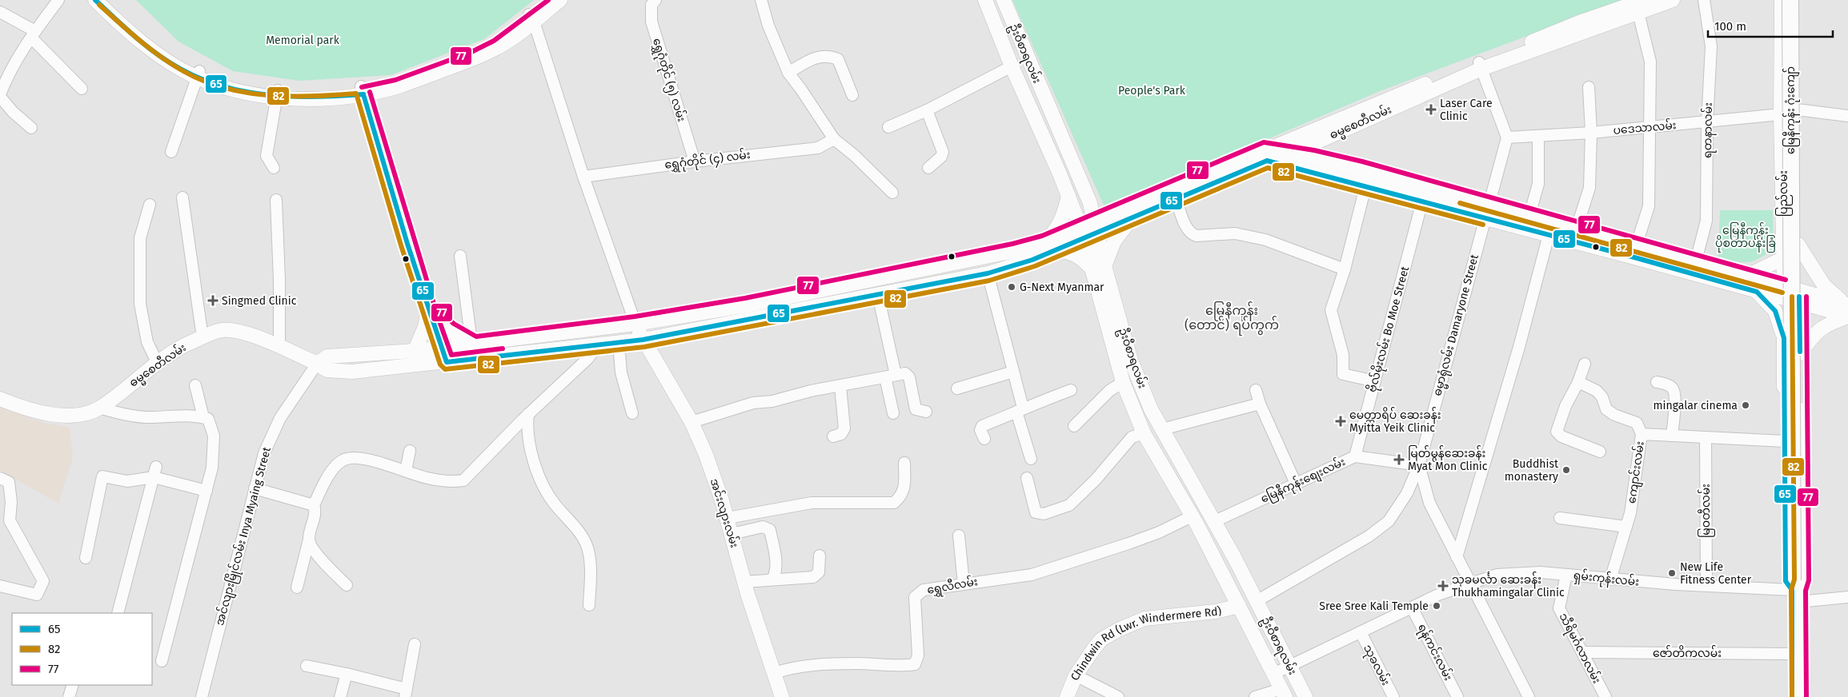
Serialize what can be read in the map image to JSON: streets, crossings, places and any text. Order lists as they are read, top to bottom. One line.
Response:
{"streets":{"highway":["မြေနီကုန်း ဂုံးကျော်","ပြည်လမ်း"],"main road":["ဦးဝီစာရလမ်း","ဓမ္မစေတီလမ်း","အင်းလျားလမ်း","Chindwin Rd (Lwr. Windermere Rd)"],"street":["ရွှေဂုံတိုင် (၅) လမ်း","ပဒေသာလမ်း","ရတနာလမ်း","ရွှေဂုံတိုင် (၄) လမ်း","ဓမ္မာရုံလမ်း Damaryone Street","ဗိုလ်မိုးလမ်း Bo Moe Street","ကျောင်းလမ်း","မြေနီကုန်းစျေးလမ်း","မြဝတီလမ်း","အင်လျားမြိုင်လမ်း Inya Myaing Street","ရှမ်းကုန်းလမ်း","ရွှေလီလမ်း","သီရိမင်္ဂလာလမ်း","ရန်ကင်းလမ်း","ဇော်တိကလမ်း","သုခလမ်း"]},"crossings":[["ဦးဝီစာရလမ်း","ဓမ္မစေတီလမ်း"],["ဦးဝီစာရလမ်း","ဓမ္မာရုံလမ်း Damaryone Street"],["ဦးဝီစာရလမ်း","မြေနီကုန်းစျေးလမ်း"],["ဦးဝီစာရလမ်း","ရှမ်းကုန်းလမ်း"],["ဦးဝီစာရလမ်း","ရွှေလီလမ်း"],["ဦးဝီစာရလမ်း","Chindwin Rd (Lwr. Windermere Rd)"],["ရွှေဂုံတိုင် (၅) လမ်း","ရွှေဂုံတိုင် (၄) လမ်း"],["မြေနီကုန်း ဂုံးကျော်","ပြည်လမ်း"],["မြေနီကုန်း ဂုံးကျော်","ရှမ်းကုန်းလမ်း"],["ဓမ္မစေတီလမ်း","အင်းလျားလမ်း"],["ဓမ္မစေတီလမ်း","အင်လျားမြိုင်လမ်း Inya Myaing Street"],["ပဒေသာလမ်း","ရတနာလမ်း"],["ပဒေသာလမ်း","ပြည်လမ်း"],["ပဒေသာလမ်း","ဓမ္မာရုံလမ်း Damaryone Street"],["ပြည်လမ်း","ကျောင်းလမ်း"],["ပြည်လမ်း","ရှမ်းကုန်းလမ်း"],["ပြည်လမ်း","ဇော်တိကလမ်း"],["ဓမ္မာရုံလမ်း Damaryone Street","မြေနီကုန်းစျေးလမ်း"],["ဓမ္မာရုံလမ်း Damaryone Street","Chindwin Rd (Lwr. Windermere Rd)"],["ဗိုလ်မိုးလမ်း Bo Moe Street","မြေနီကုန်းစျေးလမ်း"],["ကျောင်းလမ်း","မြဝတီလမ်း"],["ကျောင်းလမ်း","ရှမ်းကုန်းလမ်း"],["မြဝတီလမ်း","ရှမ်းကုန်းလမ်း"],["အင်းလျားလမ်း","ရွှေလီလမ်း"],["ရှမ်းကုန်းလမ်း","သီရိမင်္ဂလာလမ်း"],["ရှမ်းကုန်းလမ်း","ရန်ကင်းလမ်း"],["ရှမ်းကုန်းလမ်း","သုခလမ်း"],["သီရိမင်္ဂလာလမ်း","ဇော်တိကလမ်း"]],"districts":["မြေနီကုန်း (တောင်) ရပ်ကွက်"],"parks":["Memorial park","People's Park","မြေနီကုန်း ပိုစတာပန်းခြံ"],"places":{"health":["Laser Care Clinic","Singmed Clinic","မေတ္တာရိပ် ဆေးခန်း Myitta Yeik Clinic","မြတ်မွန်ဆေးခန်း Myat Mon Clinic","သုခမင်္လာ ဆေးခန်း Thukhamingalar Clinic"],"other":["G-Next Myanmar","mingalar cinema","Buddhist monastery","New Life Fitness Center","Sree Sree Kali Temple"]},"lines":["transit line 65","transit line 77","transit line 82"],"legend":["65","82","77"],"scale_bar":"100 m"}
